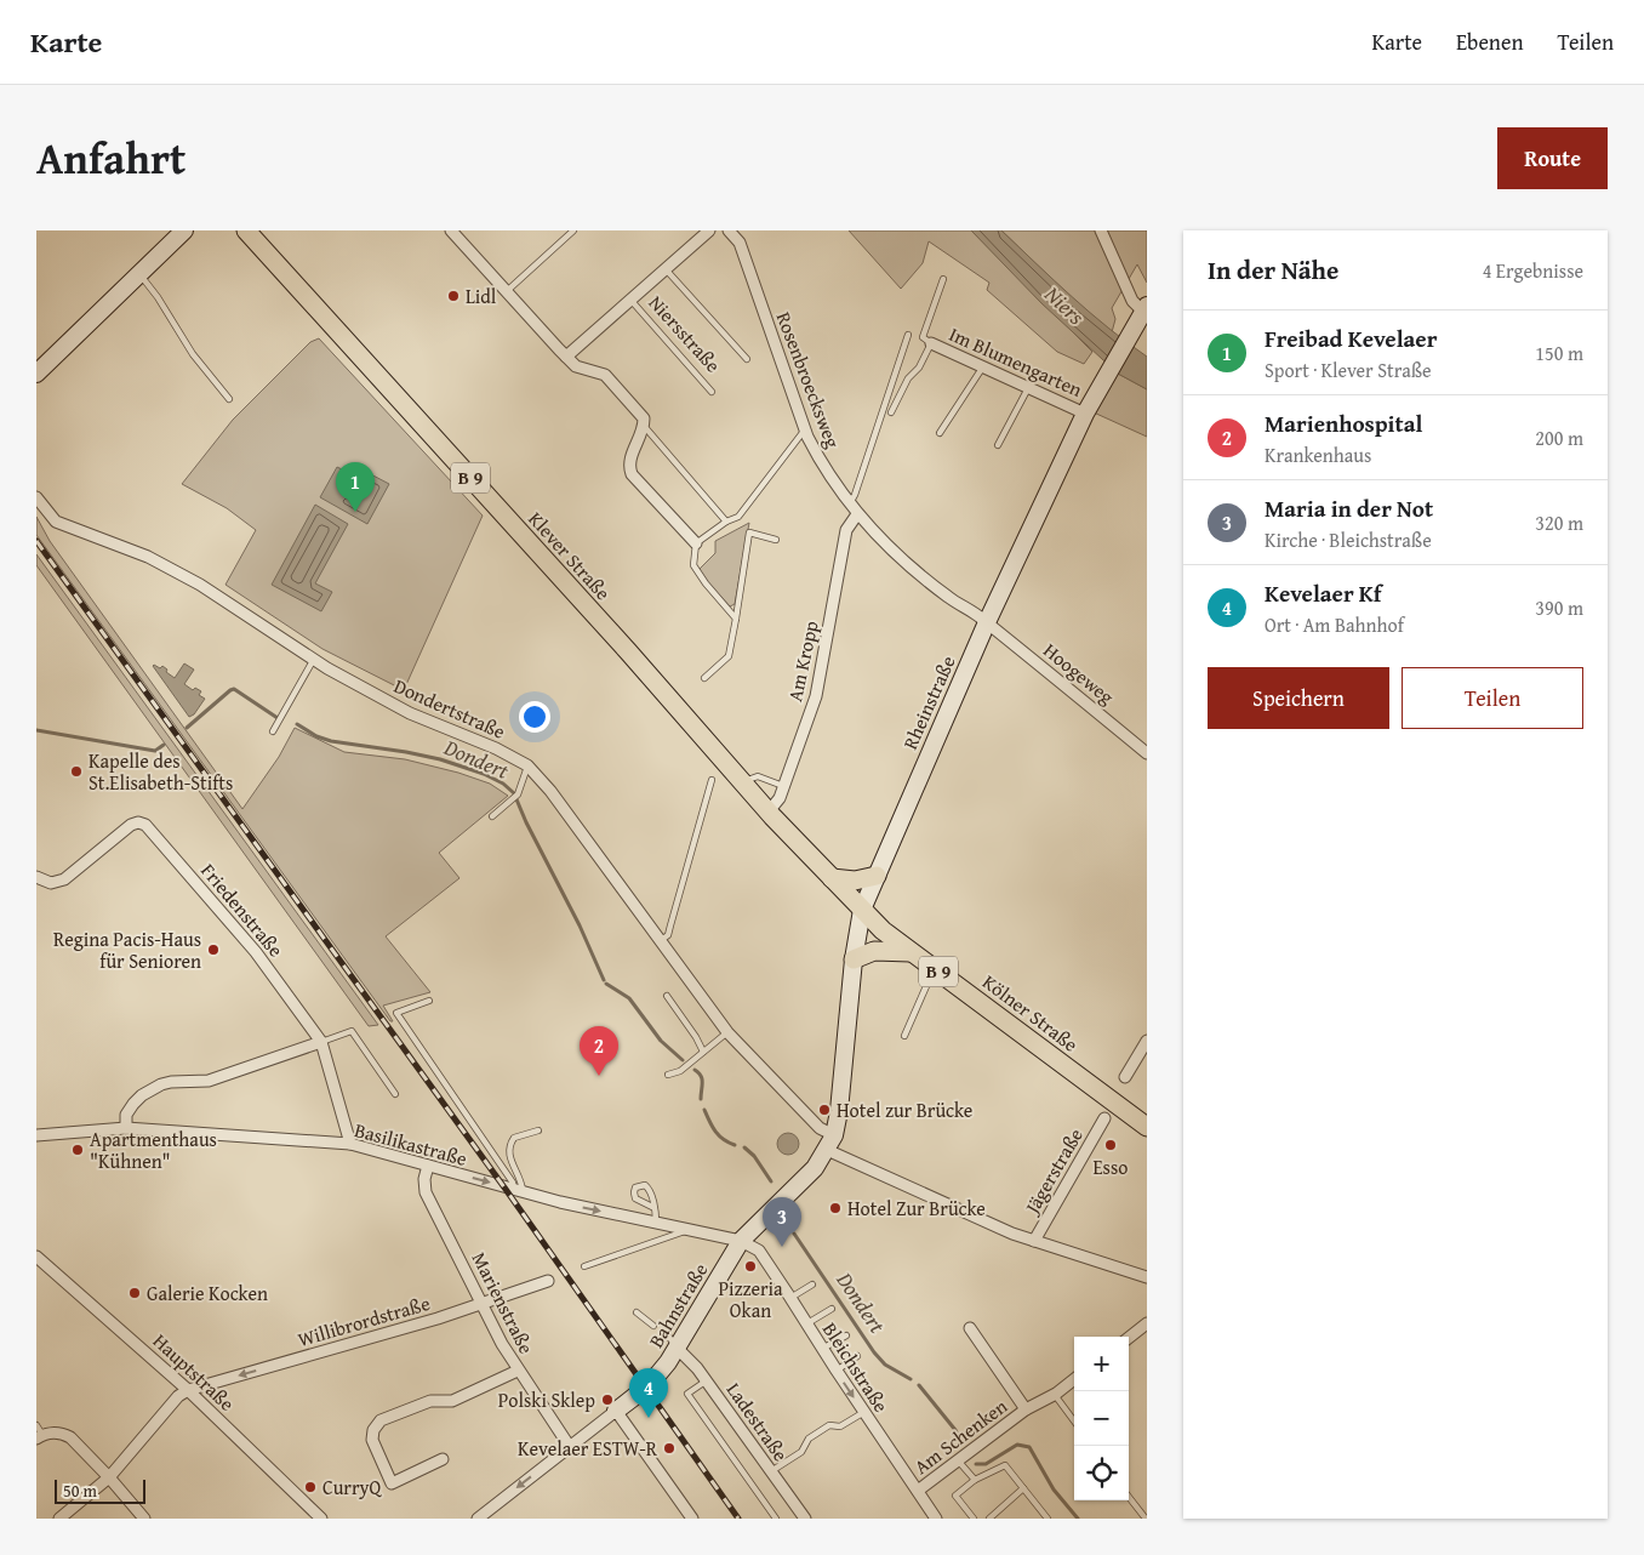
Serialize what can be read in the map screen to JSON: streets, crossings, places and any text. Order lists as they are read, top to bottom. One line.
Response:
{"streets":{"main road":["B 9","Klever Straße","Kölner Straße"],"street":["Niersstraße","Im Blumengarten","Rosenbroecksweg","Am Kropp","Hoogeweg","Rheinstraße","Dondertstraße","Friedenstraße","Basilikastraße","Jägerstraße","Marienstraße","Bahnstraße","Willibrordstraße","Bleichstraße","Hauptstraße","Ladestraße","Am Schenken"]},"crossings":[["Im Blumengarten","Rheinstraße"],["Rosenbroecksweg","Am Kropp"],["Rosenbroecksweg","Hoogeweg"],["Rosenbroecksweg","Rheinstraße"],["Klever Straße","Am Kropp"],["Klever Straße","Rheinstraße"],["Klever Straße","Kölner Straße"],["Hoogeweg","Rheinstraße"],["Rheinstraße","Dondertstraße"],["Rheinstraße","Kölner Straße"],["Rheinstraße","Bahnstraße"],["Dondertstraße","Jägerstraße"],["Dondertstraße","Bahnstraße"],["Friedenstraße","Basilikastraße"],["Basilikastraße","Marienstraße"],["Basilikastraße","Bahnstraße"],["Basilikastraße","Bleichstraße"],["Marienstraße","Bahnstraße"],["Marienstraße","Willibrordstraße"],["Bahnstraße","Bleichstraße"],["Bahnstraße","Ladestraße"],["Willibrordstraße","Hauptstraße"],["Bleichstraße","Am Schenken"]],"one_way":["Willibrordstraße"],"water":["Niers","Dondert"],"places":["Lidl","Kapelle des St.Elisabeth-Stifts","Regina Pacis-Haus für Senioren","Hotel zur Brücke","Esso","Apartmenthaus \"Kühnen\"","Hotel Zur Brücke","Pizzeria Okan","Galerie Kocken","Polski Sklep","Kevelaer ESTW-R","CurryQ"],"scale_bar":"50 m","page":{"header":"Karte","nav":["Karte","Ebenen","Teilen"],"title":"Anfahrt","buttons":["Route",["Speichern","Teilen"]],"heading":["In der Nähe","4 Ergebnisse"],"list":[{"mark":"1","name":"Freibad Kevelaer","note":"Sport · Klever Straße","value":"150 m"},{"mark":"2","name":"Marienhospital","note":"Krankenhaus","value":"200 m"},{"mark":"3","name":"Maria in der Not","note":"Kirche · Bleichstraße","value":"320 m"},{"mark":"4","name":"Kevelaer Kf","note":"Ort · Am Bahnhof","value":"390 m"}],"pins":["1","2","3","4"],"map_buttons":["+","−"],"scale":"50 m"}}
